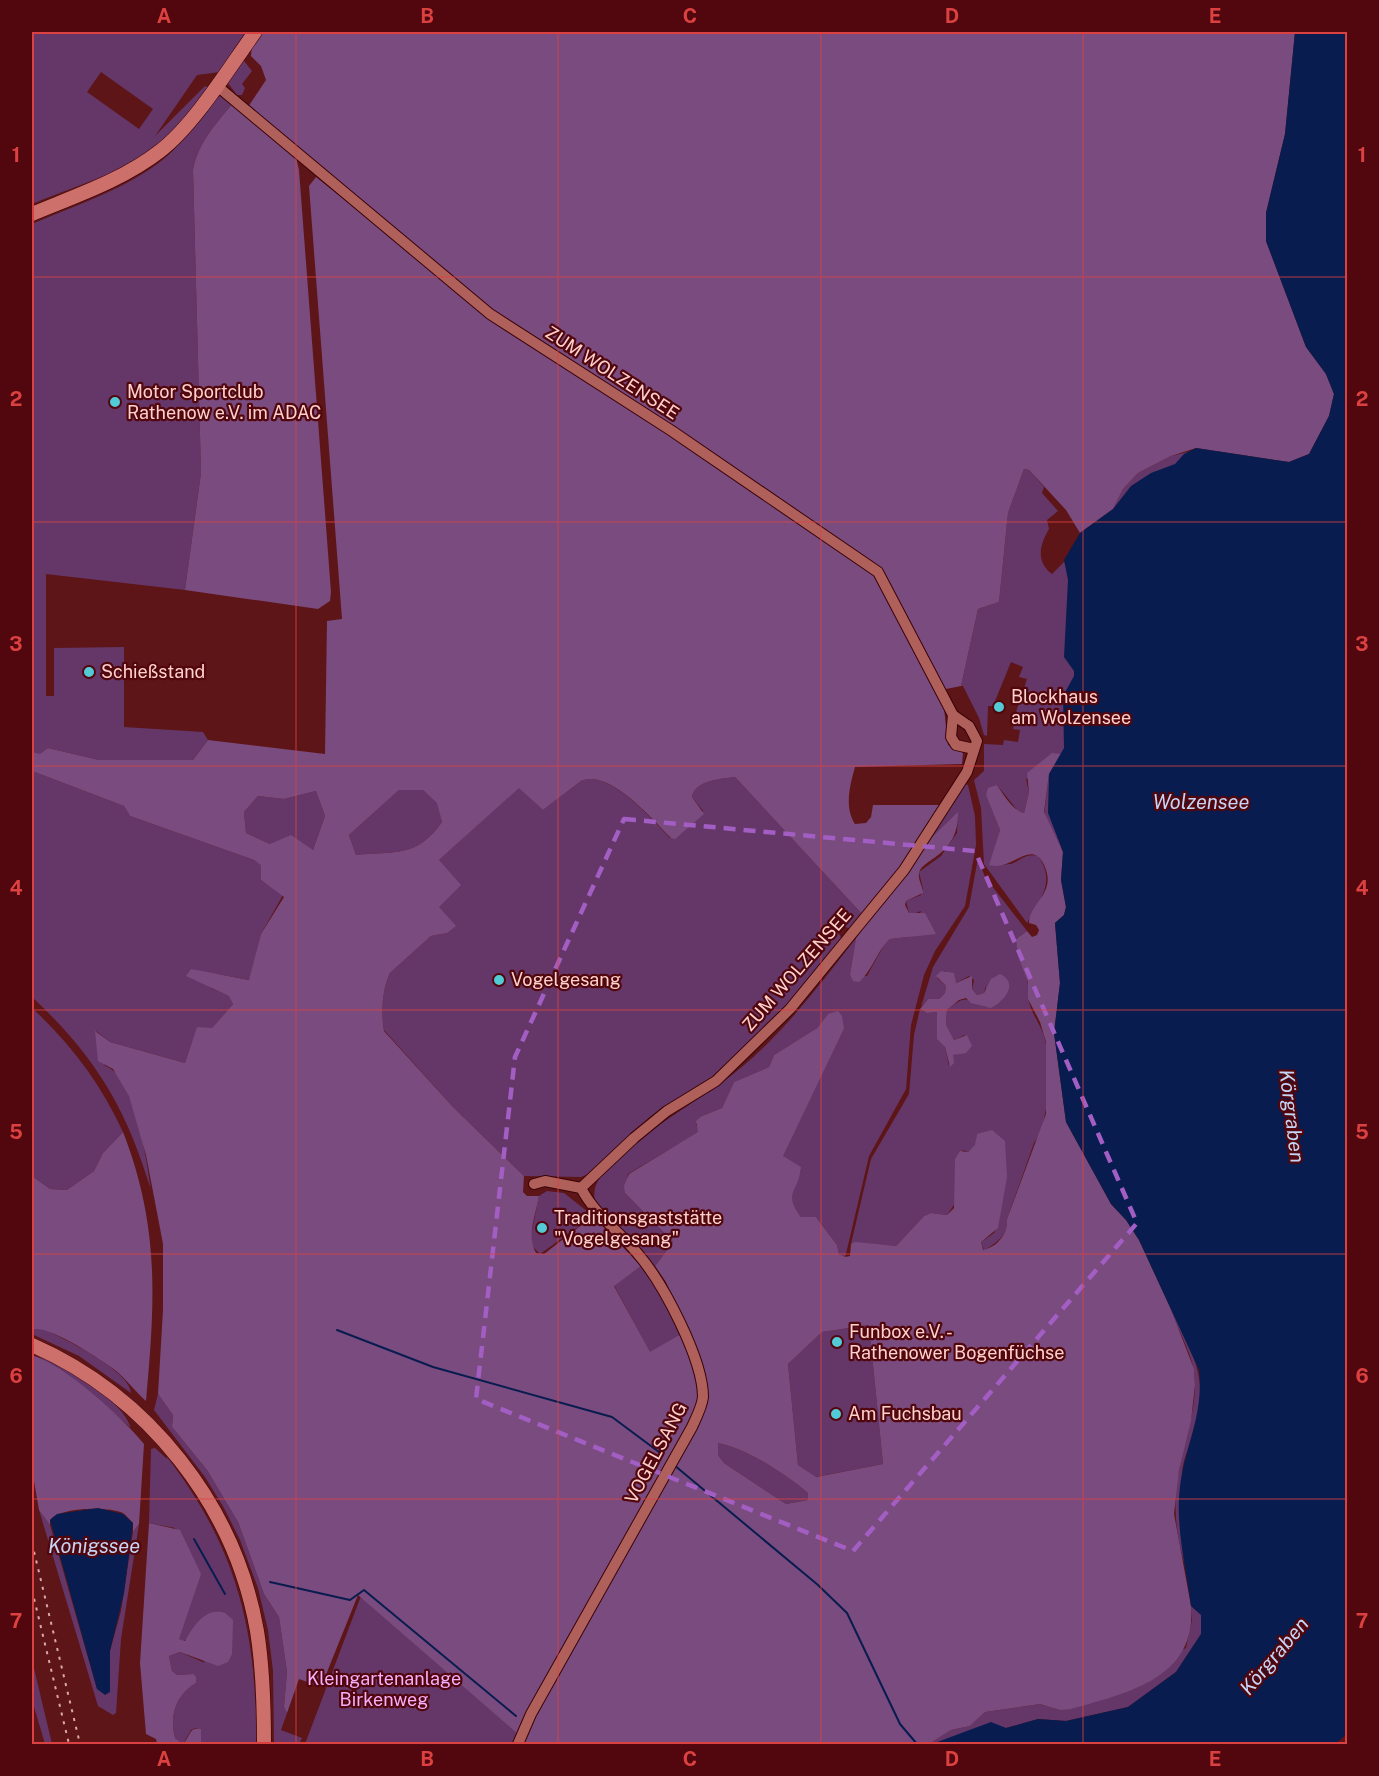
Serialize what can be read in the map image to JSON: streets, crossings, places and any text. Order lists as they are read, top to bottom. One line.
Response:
{"streets":{"street":["ZUM WOLZENSEE","VOGELSANG"]},"crossings":[["ZUM WOLZENSEE","VOGELSANG"]],"water":["Wolzensee","Körgraben","Königssee"],"parks":["Kleingartenanlage Birkenweg"],"places":["Motor Sportclub Rathenow e.V. im ADAC","Schießstand","Blockhaus am Wolzensee","Vogelgesang","Traditionsgaststätte \"Vogelgesang\"","Funbox e.V. - Rathenower Bogenfüchse","Am Fuchsbau"],"grid":{"columns":["A","B","C","D","E"],"rows":["1","2","3","4","5","6","7"]}}
